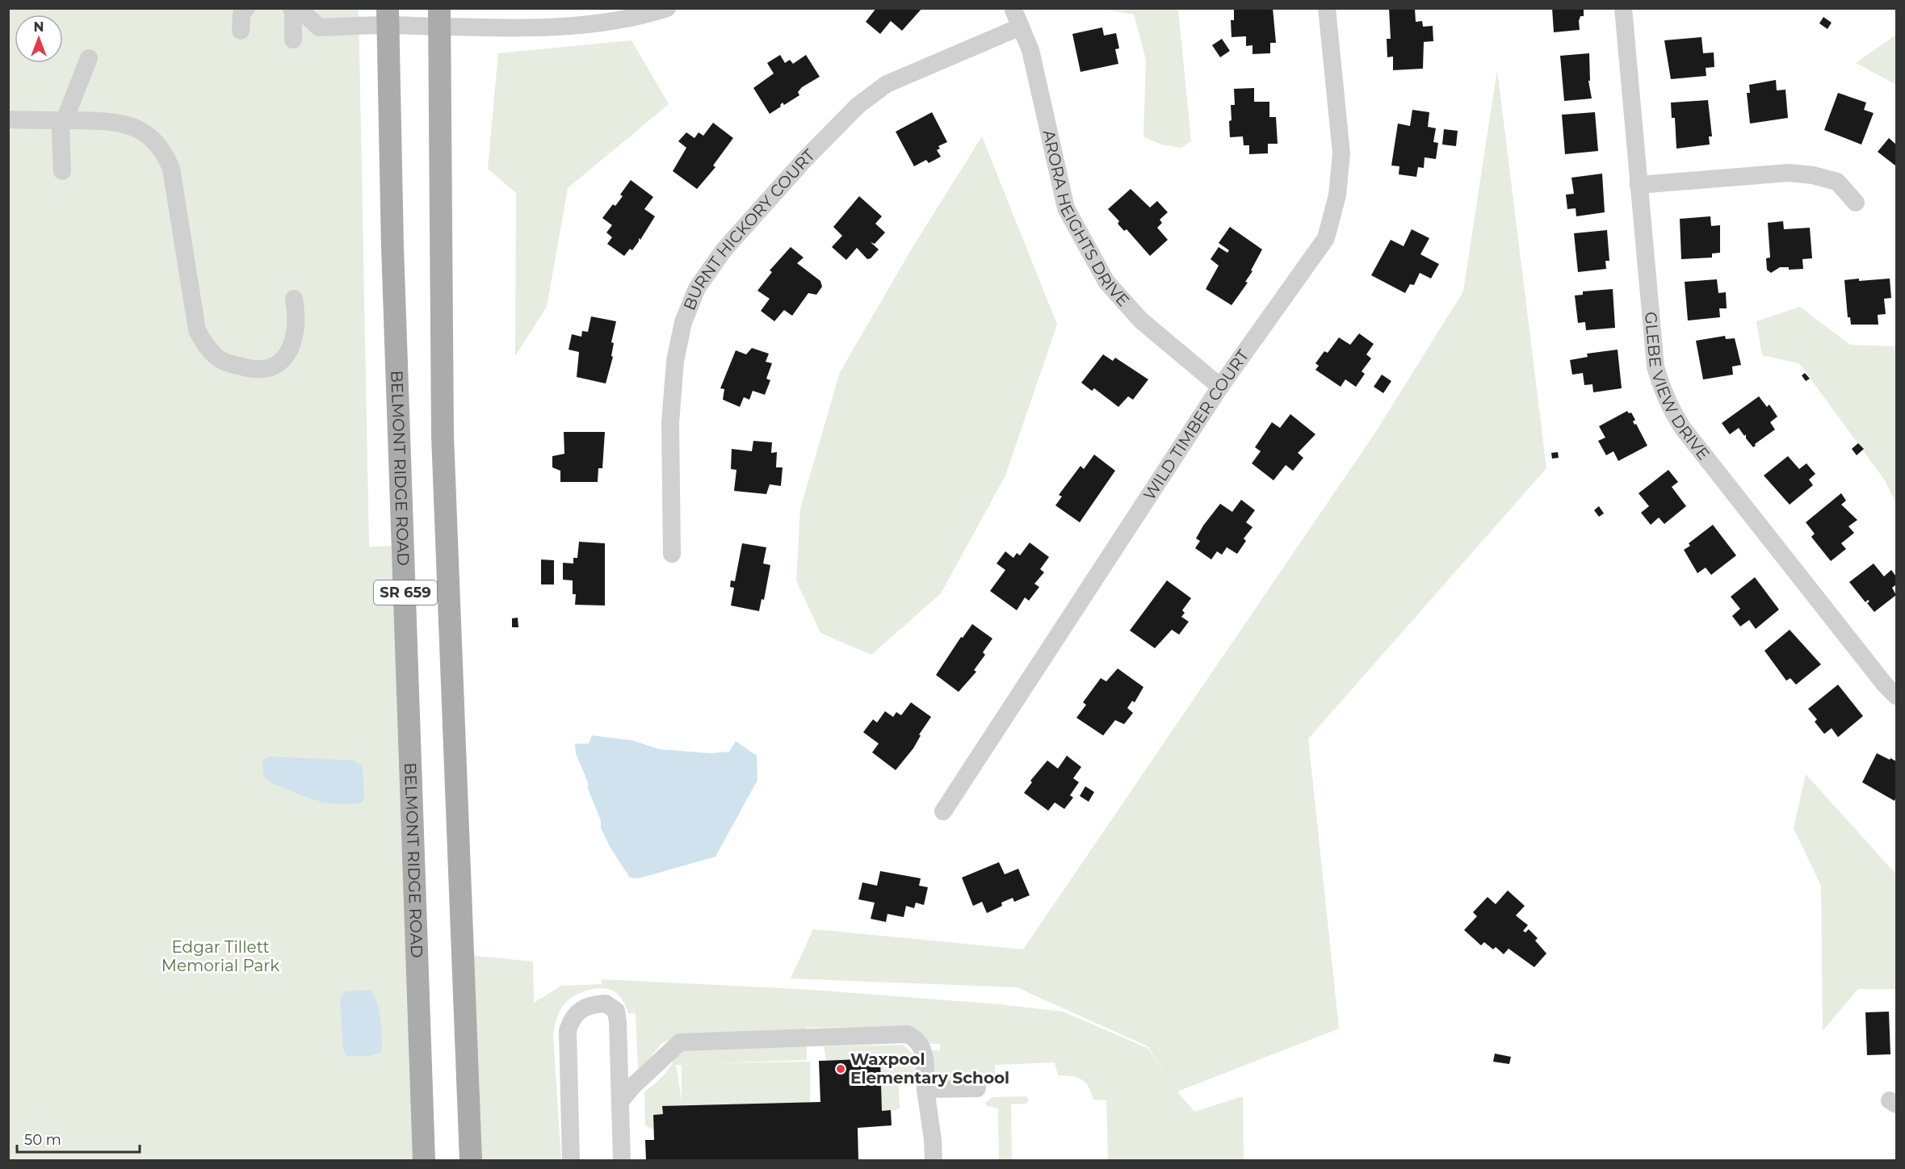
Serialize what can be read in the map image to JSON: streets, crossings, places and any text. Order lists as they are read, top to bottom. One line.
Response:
{"streets":{"main road":["BELMONT RIDGE ROAD","SR 659"],"street":["ARORA HEIGHTS DRIVE","BURNT HICKORY COURT","GLEBE VIEW DRIVE","WILD TIMBER COURT"]},"crossings":[["ARORA HEIGHTS DRIVE","BURNT HICKORY COURT"],["ARORA HEIGHTS DRIVE","WILD TIMBER COURT"]],"parks":["Edgar Tillett Memorial Park"],"places":["Waxpool Elementary School"],"scale_bar":"50 m","north":"top"}
